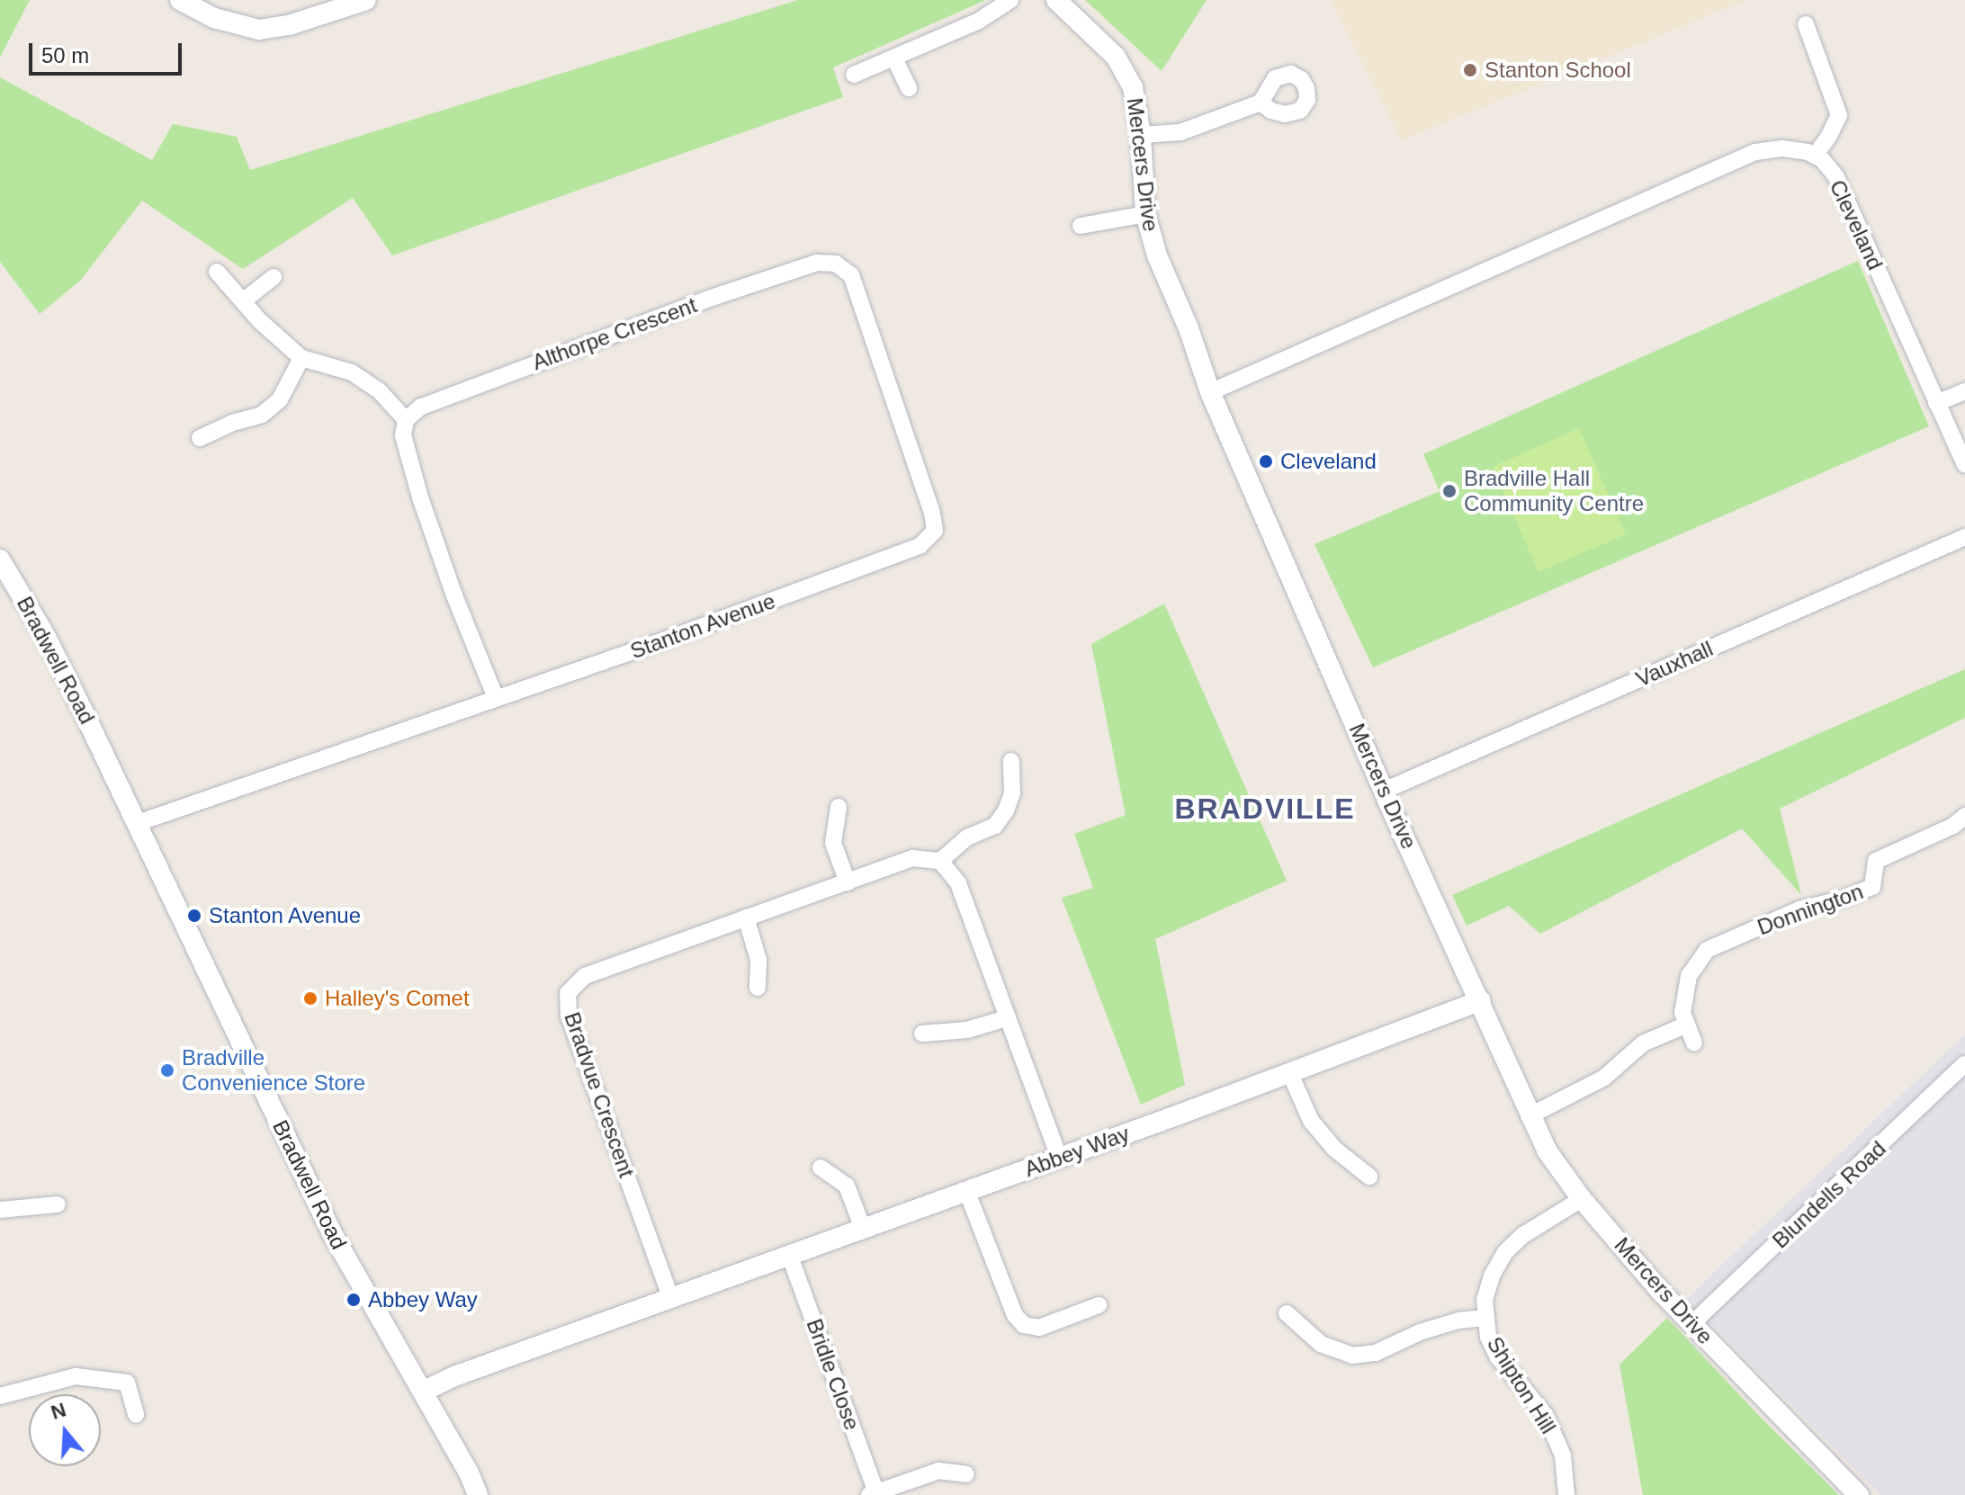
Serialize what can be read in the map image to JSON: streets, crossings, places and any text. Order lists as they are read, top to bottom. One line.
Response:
{"streets":{"street":["Mercers Drive","Cleveland","Althorpe Crescent","Stanton Avenue","Bradwell Road","Vauxhall","Donnington","Bradvue Crescent","Abbey Way","Blundells Road","Bridle Close","Shipton Hill"]},"crossings":[["Mercers Drive","Vauxhall"],["Mercers Drive","Abbey Way"],["Mercers Drive","Blundells Road"],["Mercers Drive","Shipton Hill"],["Althorpe Crescent","Stanton Avenue"],["Stanton Avenue","Bradwell Road"],["Bradwell Road","Abbey Way"],["Bradvue Crescent","Abbey Way"],["Abbey Way","Bridle Close"]],"districts":["BRADVILLE"],"places":["Stanton School","Cleveland","Bradville Hall Community Centre","Stanton Avenue","Halley's Comet","Bradville Convenience Store","Abbey Way"],"scale_bar":"50 m","north":"top"}
